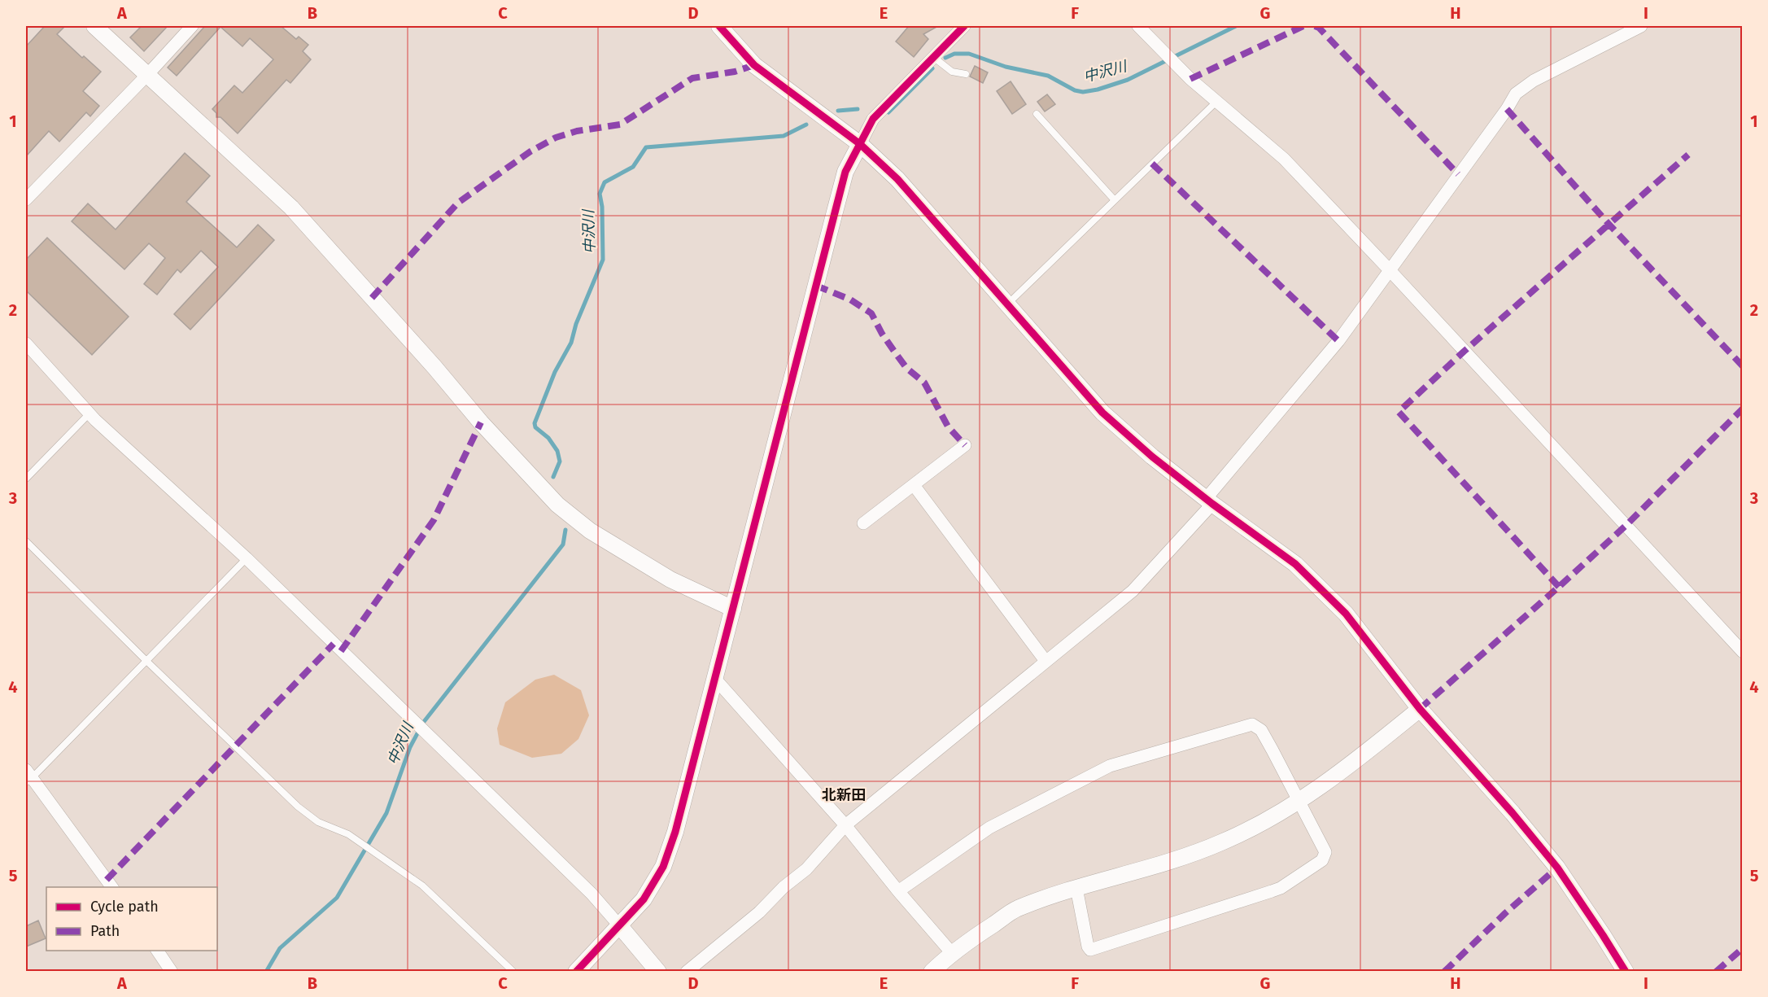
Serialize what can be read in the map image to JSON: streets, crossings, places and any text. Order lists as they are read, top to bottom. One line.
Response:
{"districts":["北新田"],"water":["中沢川"],"legend":["Cycle path","Path"],"grid":{"columns":["A","B","C","D","E","F","G","H","I"],"rows":["1","2","3","4","5"]}}
